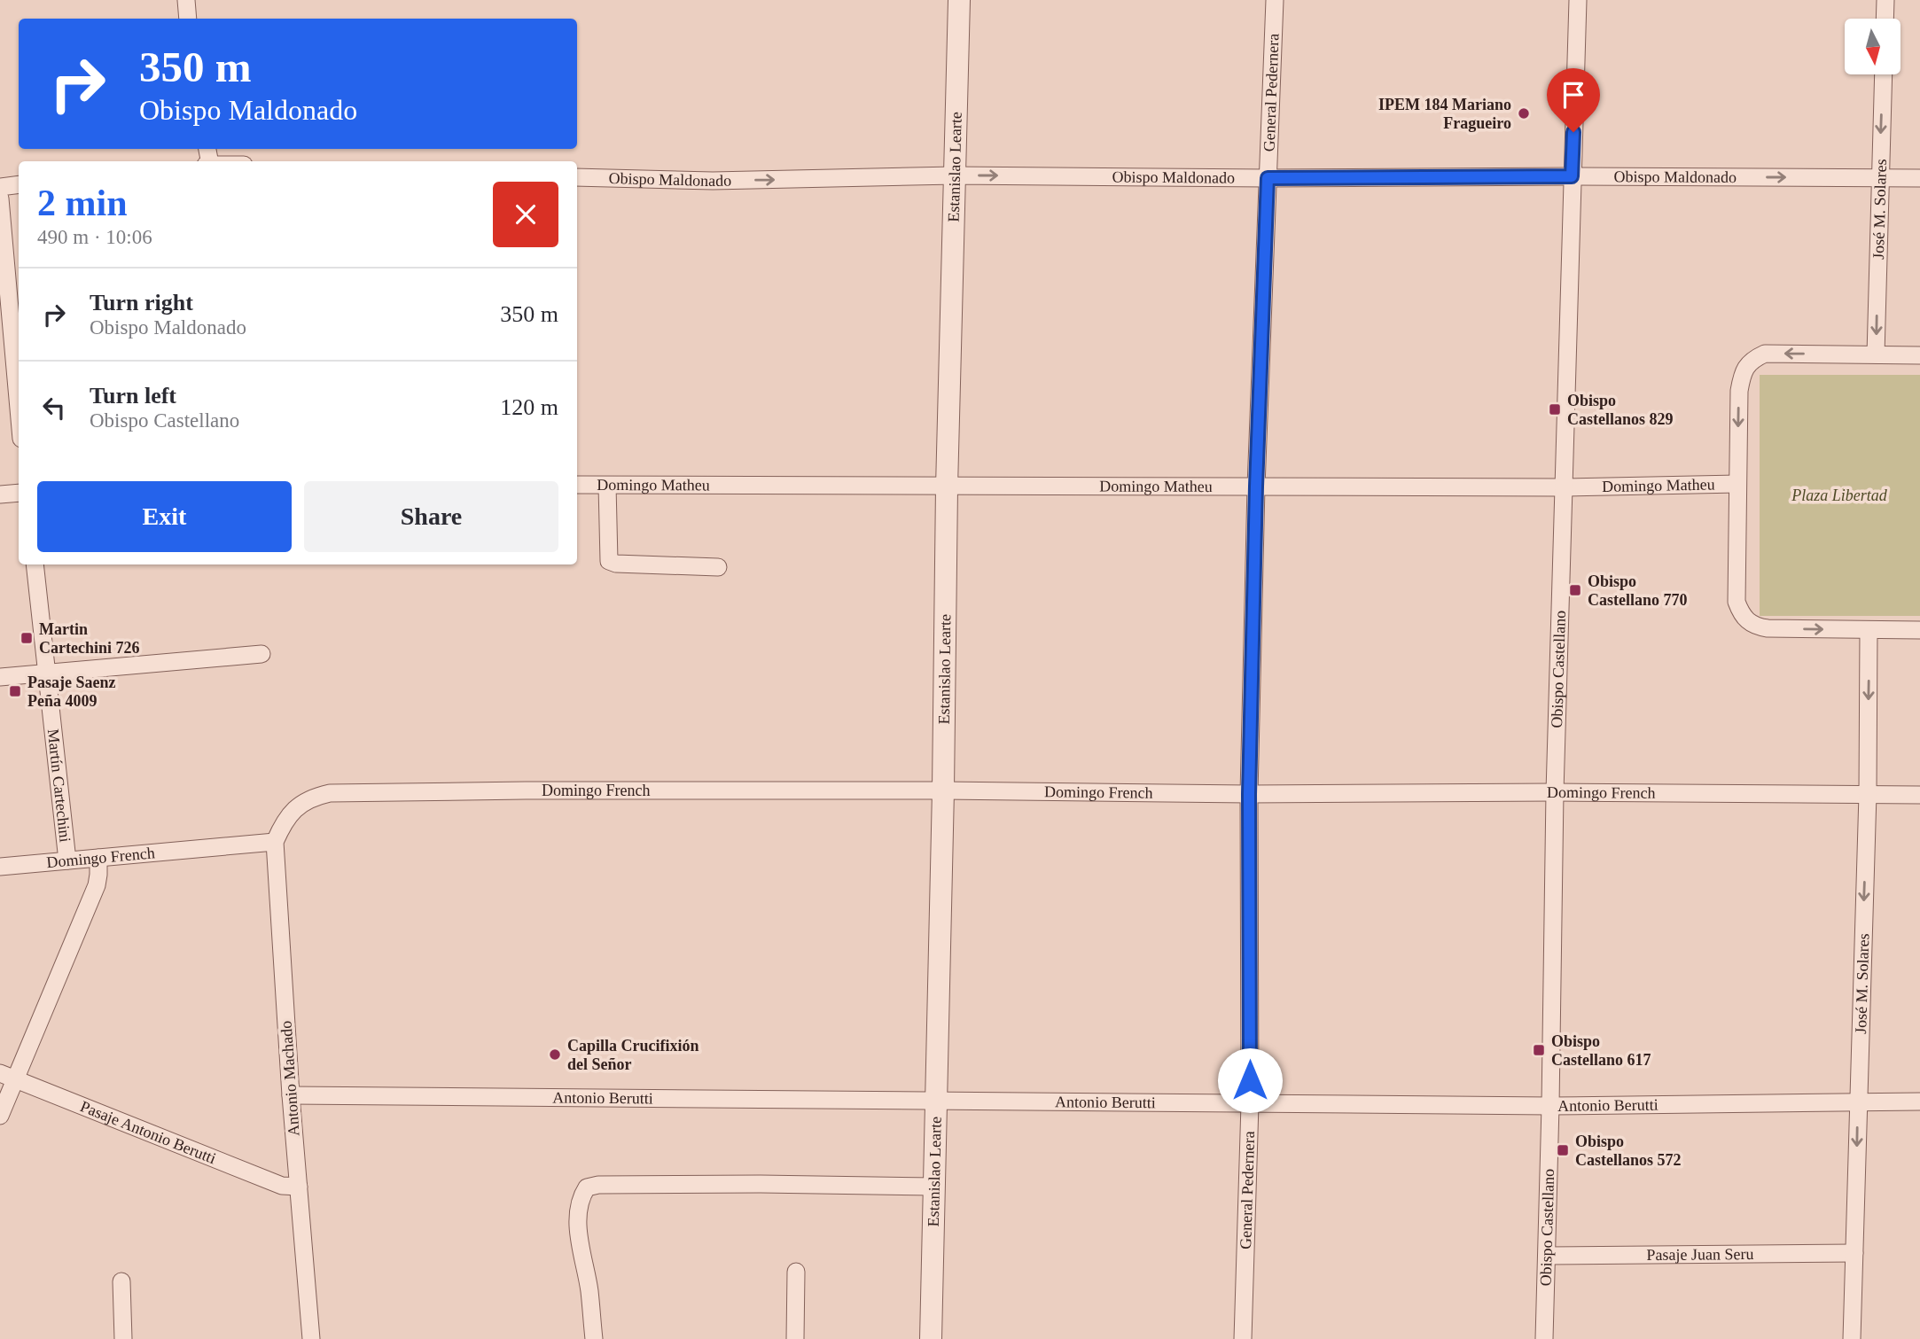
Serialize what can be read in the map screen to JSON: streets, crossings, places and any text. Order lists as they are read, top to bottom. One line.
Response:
{"streets":{"street":["General Pedernera","Estanislao Learte","Obispo Maldonado","José M. Solares","Domingo Matheu","Obispo Castellano","Martín Cartechini","Domingo French","Antonio Machado","Antonio Berutti","Pasaje Antonio Berutti","Pasaje Juan Seru"]},"crossings":[["General Pedernera","Obispo Maldonado"],["General Pedernera","Domingo Matheu"],["General Pedernera","Domingo French"],["General Pedernera","Antonio Berutti"],["Estanislao Learte","Obispo Maldonado"],["Estanislao Learte","Domingo Matheu"],["Estanislao Learte","Domingo French"],["Estanislao Learte","Antonio Berutti"],["Obispo Maldonado","José M. Solares"],["Obispo Maldonado","Obispo Castellano"],["José M. Solares","Domingo French"],["José M. Solares","Antonio Berutti"],["José M. Solares","Pasaje Juan Seru"],["Domingo Matheu","Obispo Castellano"],["Obispo Castellano","Domingo French"],["Obispo Castellano","Antonio Berutti"],["Obispo Castellano","Pasaje Juan Seru"],["Martín Cartechini","Domingo French"],["Domingo French","Antonio Machado"],["Antonio Machado","Antonio Berutti"],["Antonio Machado","Pasaje Antonio Berutti"]],"one_way":["Obispo Maldonado","José M. Solares"],"parks":["Plaza Libertad"],"places":{"other":["IPEM 184 Mariano Fragueiro","Capilla Crucifixión del Señor"],"transit":["Obispo Castellanos 829","Obispo Castellano 770","Martin Cartechini 726","Pasaje Saenz Peña 4009","Obispo Castellano 617","Obispo Castellanos 572"]},"north":"bottom","page":{"turn":["350 m","Obispo Maldonado"],"heading":["2 min","490 m · 10:06"],"list":[{"name":"Turn right","note":"Obispo Maldonado","value":"350 m"},{"name":"Turn left","note":"Obispo Castellano","value":"120 m"}],"buttons":["Exit","Share"]}}
